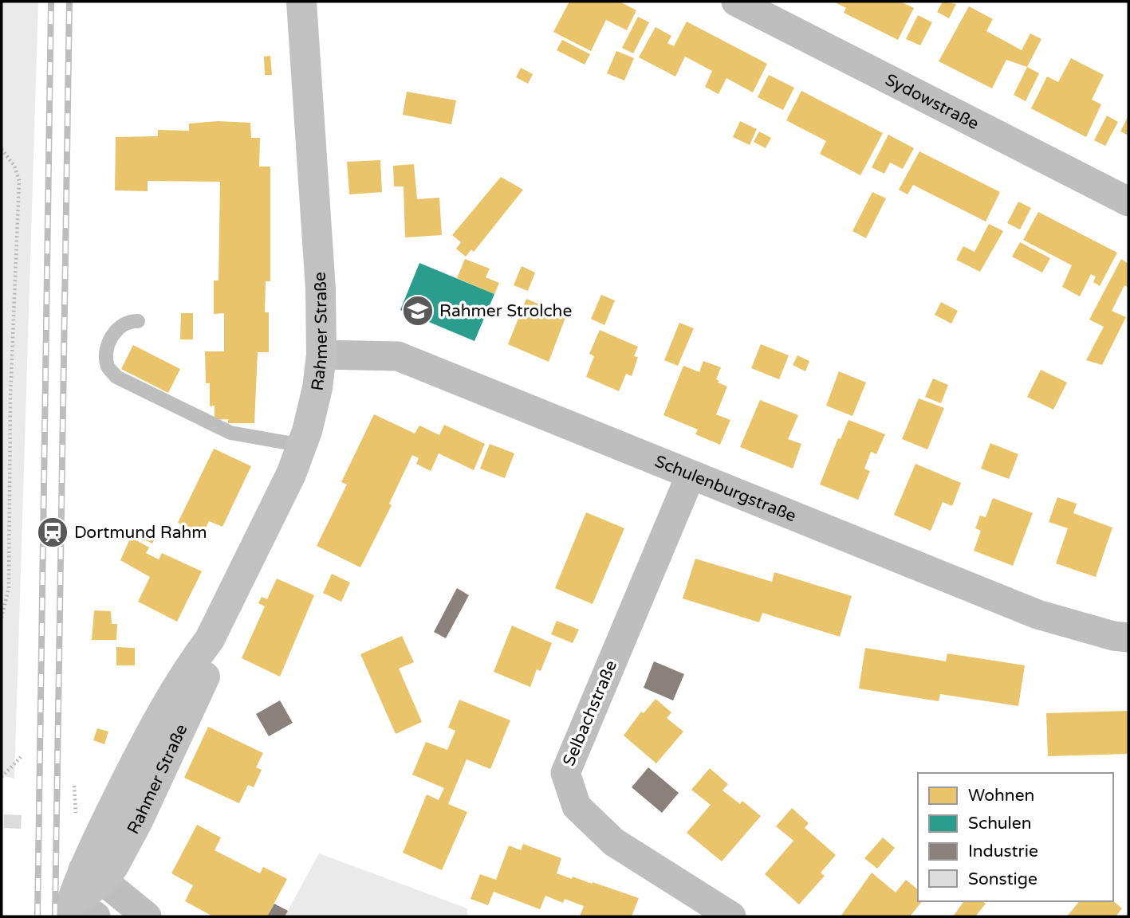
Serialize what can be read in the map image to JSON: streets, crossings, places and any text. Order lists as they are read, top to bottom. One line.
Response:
{"streets":{"main road":["Rahmer Straße"],"street":["Sydowstraße","Schulenburgstraße","Selbachstraße"]},"crossings":[["Rahmer Straße","Schulenburgstraße"],["Schulenburgstraße","Selbachstraße"]],"places":{"school or university":["Rahmer Strolche"],"station":["Dortmund Rahm"]},"legend":["Wohnen","Schulen","Industrie","Sonstige"]}
